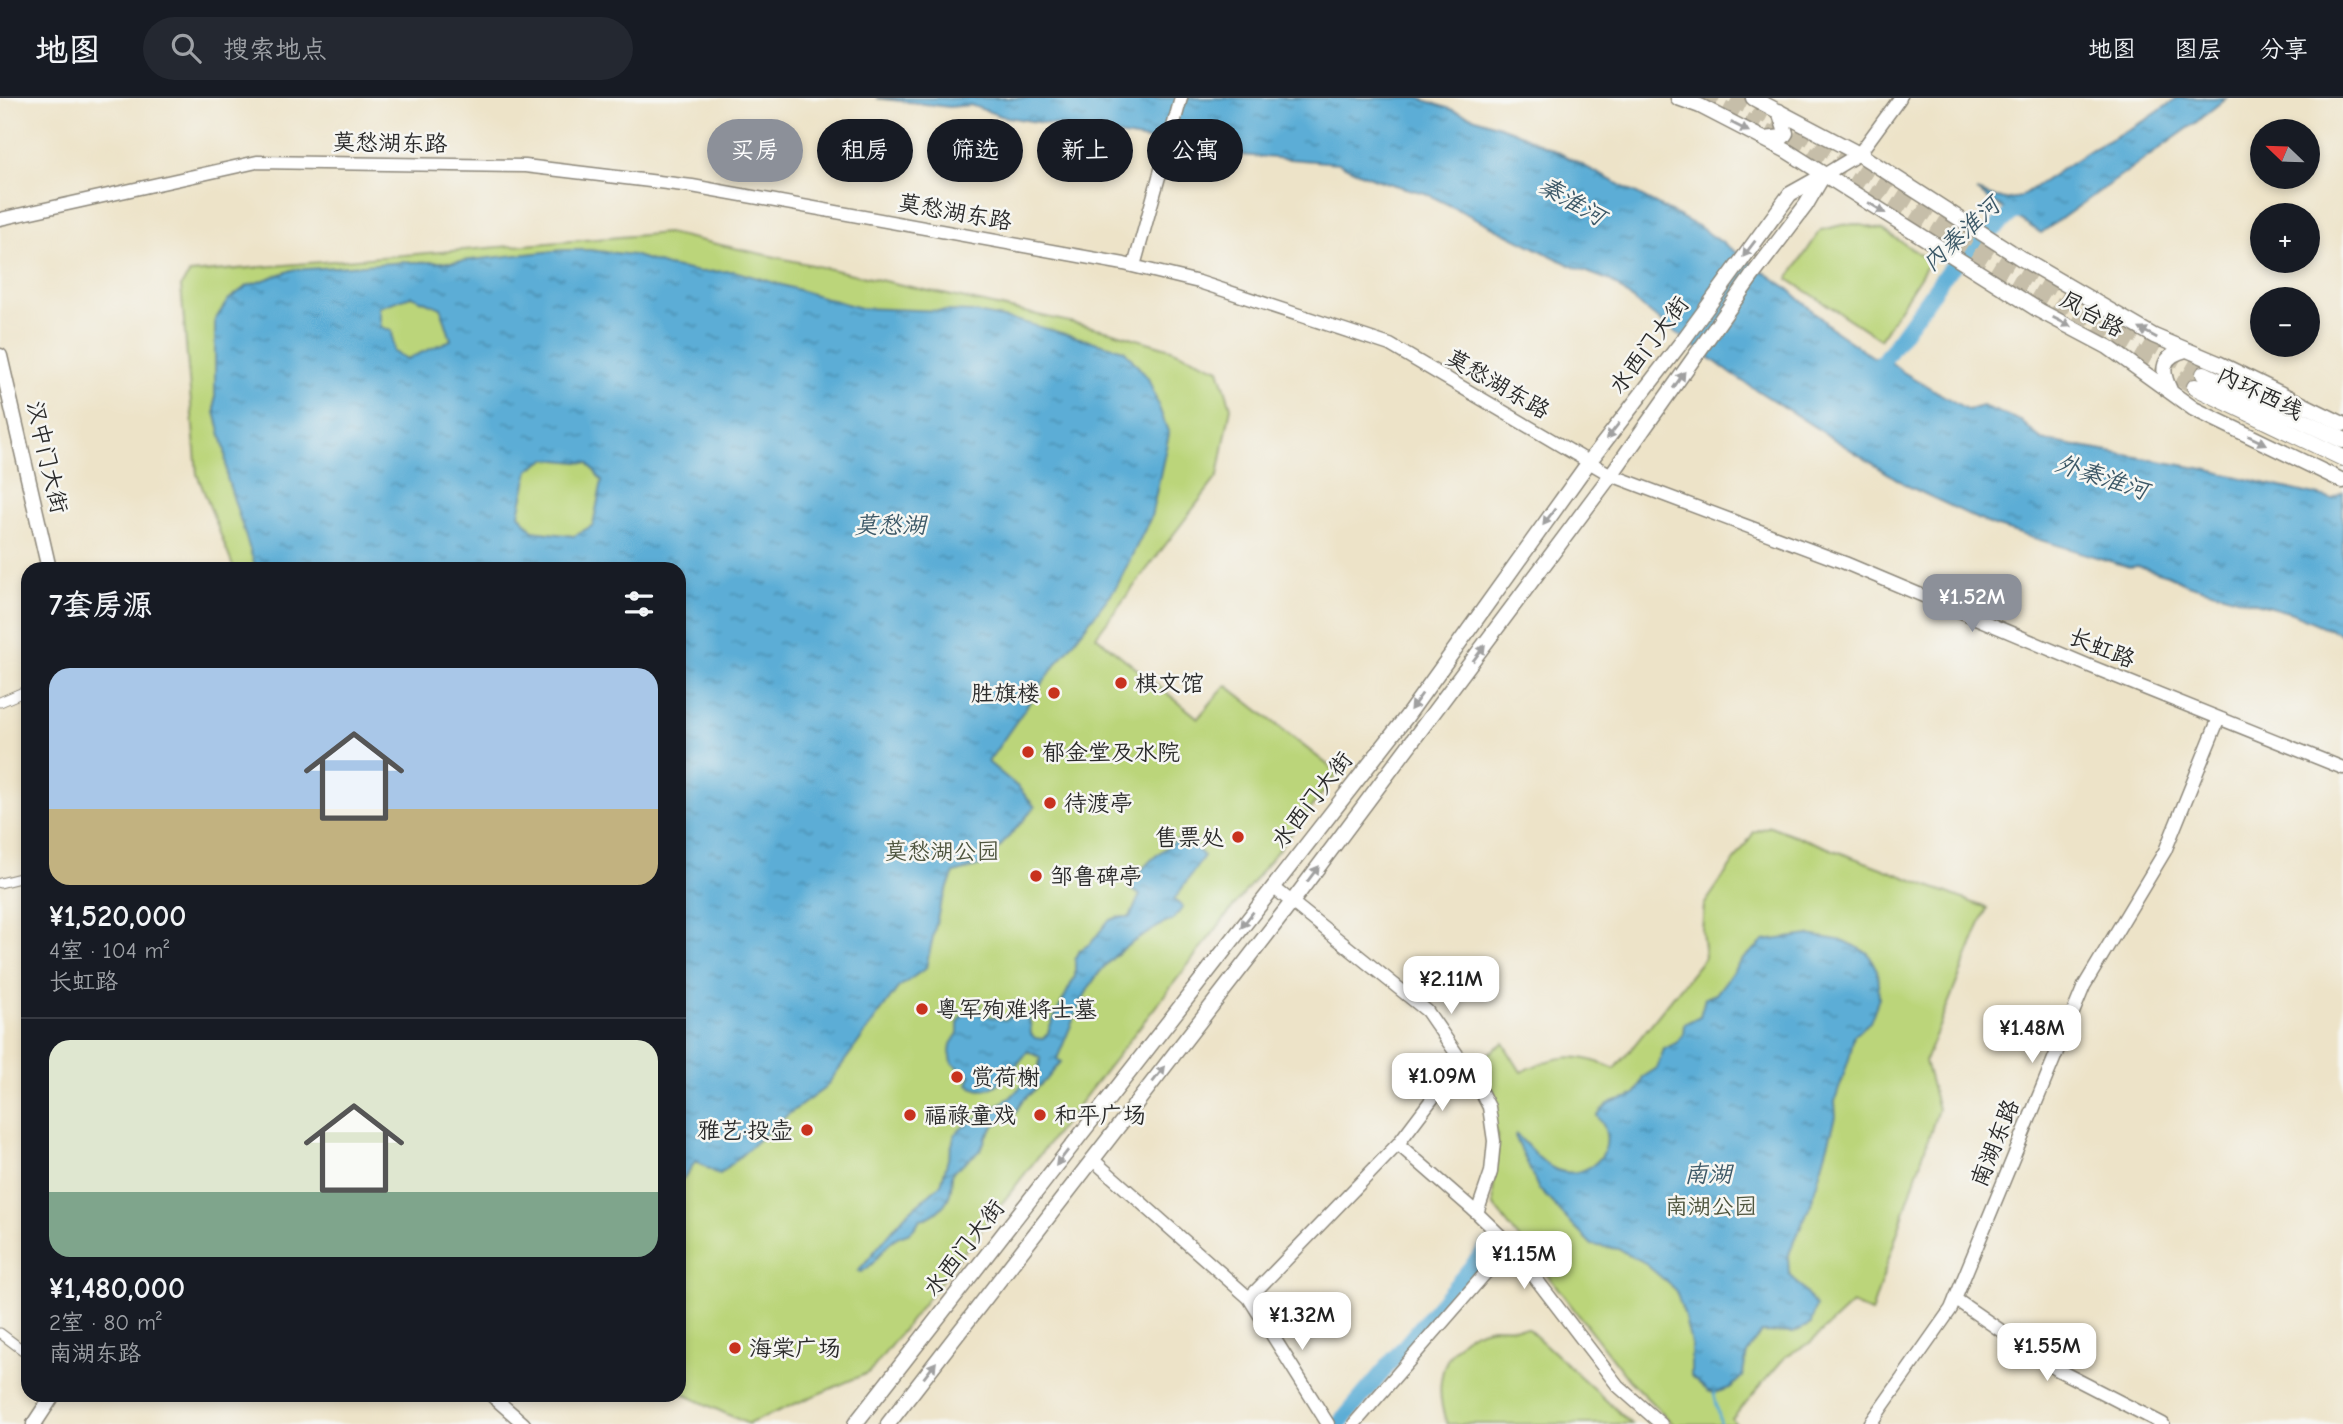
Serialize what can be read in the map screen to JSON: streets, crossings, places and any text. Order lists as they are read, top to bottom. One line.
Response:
{"streets":{"highway":["内环西线"],"main road":["凤台路","水西门大街","汉中门大街"],"street":["莫愁湖东路","长虹路","南湖东路"]},"crossings":[["莫愁湖东路","水西门大街"],["莫愁湖东路","长虹路"],["凤台路","水西门大街"],["水西门大街","长虹路"],["长虹路","南湖东路"]],"water":["秦淮河","内秦淮河","外秦淮河","莫愁湖","南湖"],"parks":["莫愁湖公园","南湖公园"],"places":["棋文馆","胜旗楼","郁金堂及水院","待渡亭","售票处","邹鲁碑亭","粤军殉难将士墓","赏荷榭","福禄童戏","和平广场","雅艺·投壶","海棠广场"],"north":"top left","page":{"header":"地图","search":"搜索地点","nav":["地图","图层","分享"],"map_buttons":["+","−"],"chip":["买房","租房","筛选","新上","公寓"],"heading":"7套房源","price":["¥1.52M","¥2.11M","¥1.48M","¥1.09M","¥1.15M","¥1.32M","¥1.55M"],"list":[{"name":"¥1,520,000","note":"4室 · 104 m² · 长虹路"},{"name":"¥1,480,000","note":"2室 · 80 m² · 南湖东路"}]}}
